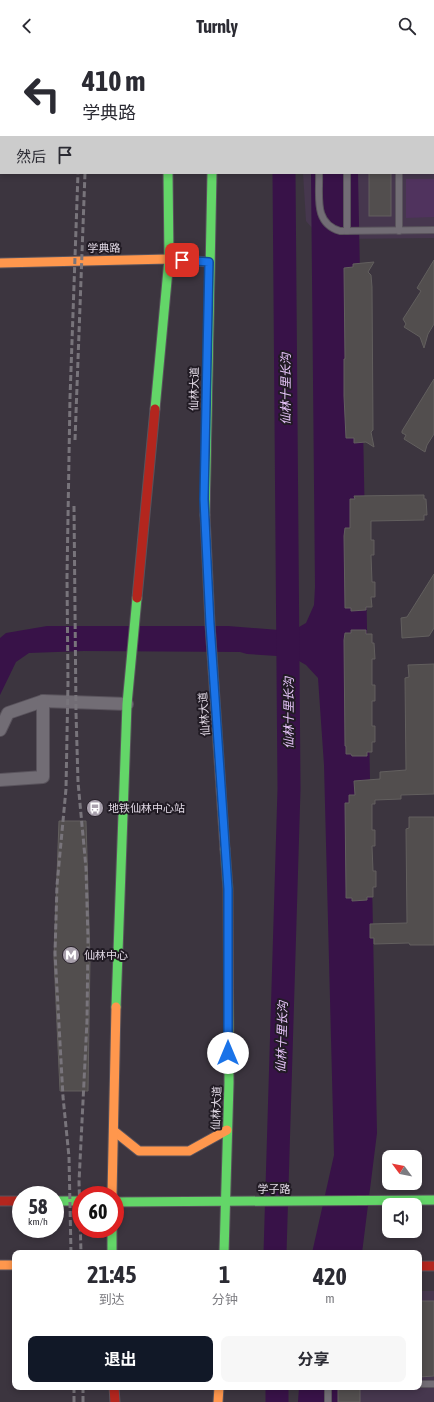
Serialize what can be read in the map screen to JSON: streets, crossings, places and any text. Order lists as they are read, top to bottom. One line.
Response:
{"streets":{"main road":["学典路","仙林大道","学子路"]},"crossings":[["学典路","仙林大道"],["仙林大道","学子路"]],"water":["仙林十里长沟"],"places":{"bus stop":["地铁仙林中心站"],"metro station":["仙林中心"]},"north":"top left","page":{"header":"Turnly","turn":["410 m","学典路"],"then":"然后","speed":"58 km/h","limit":"60","eta":["21:45","到达","1","分钟","420","m"],"buttons":["退出","分享"]}}
